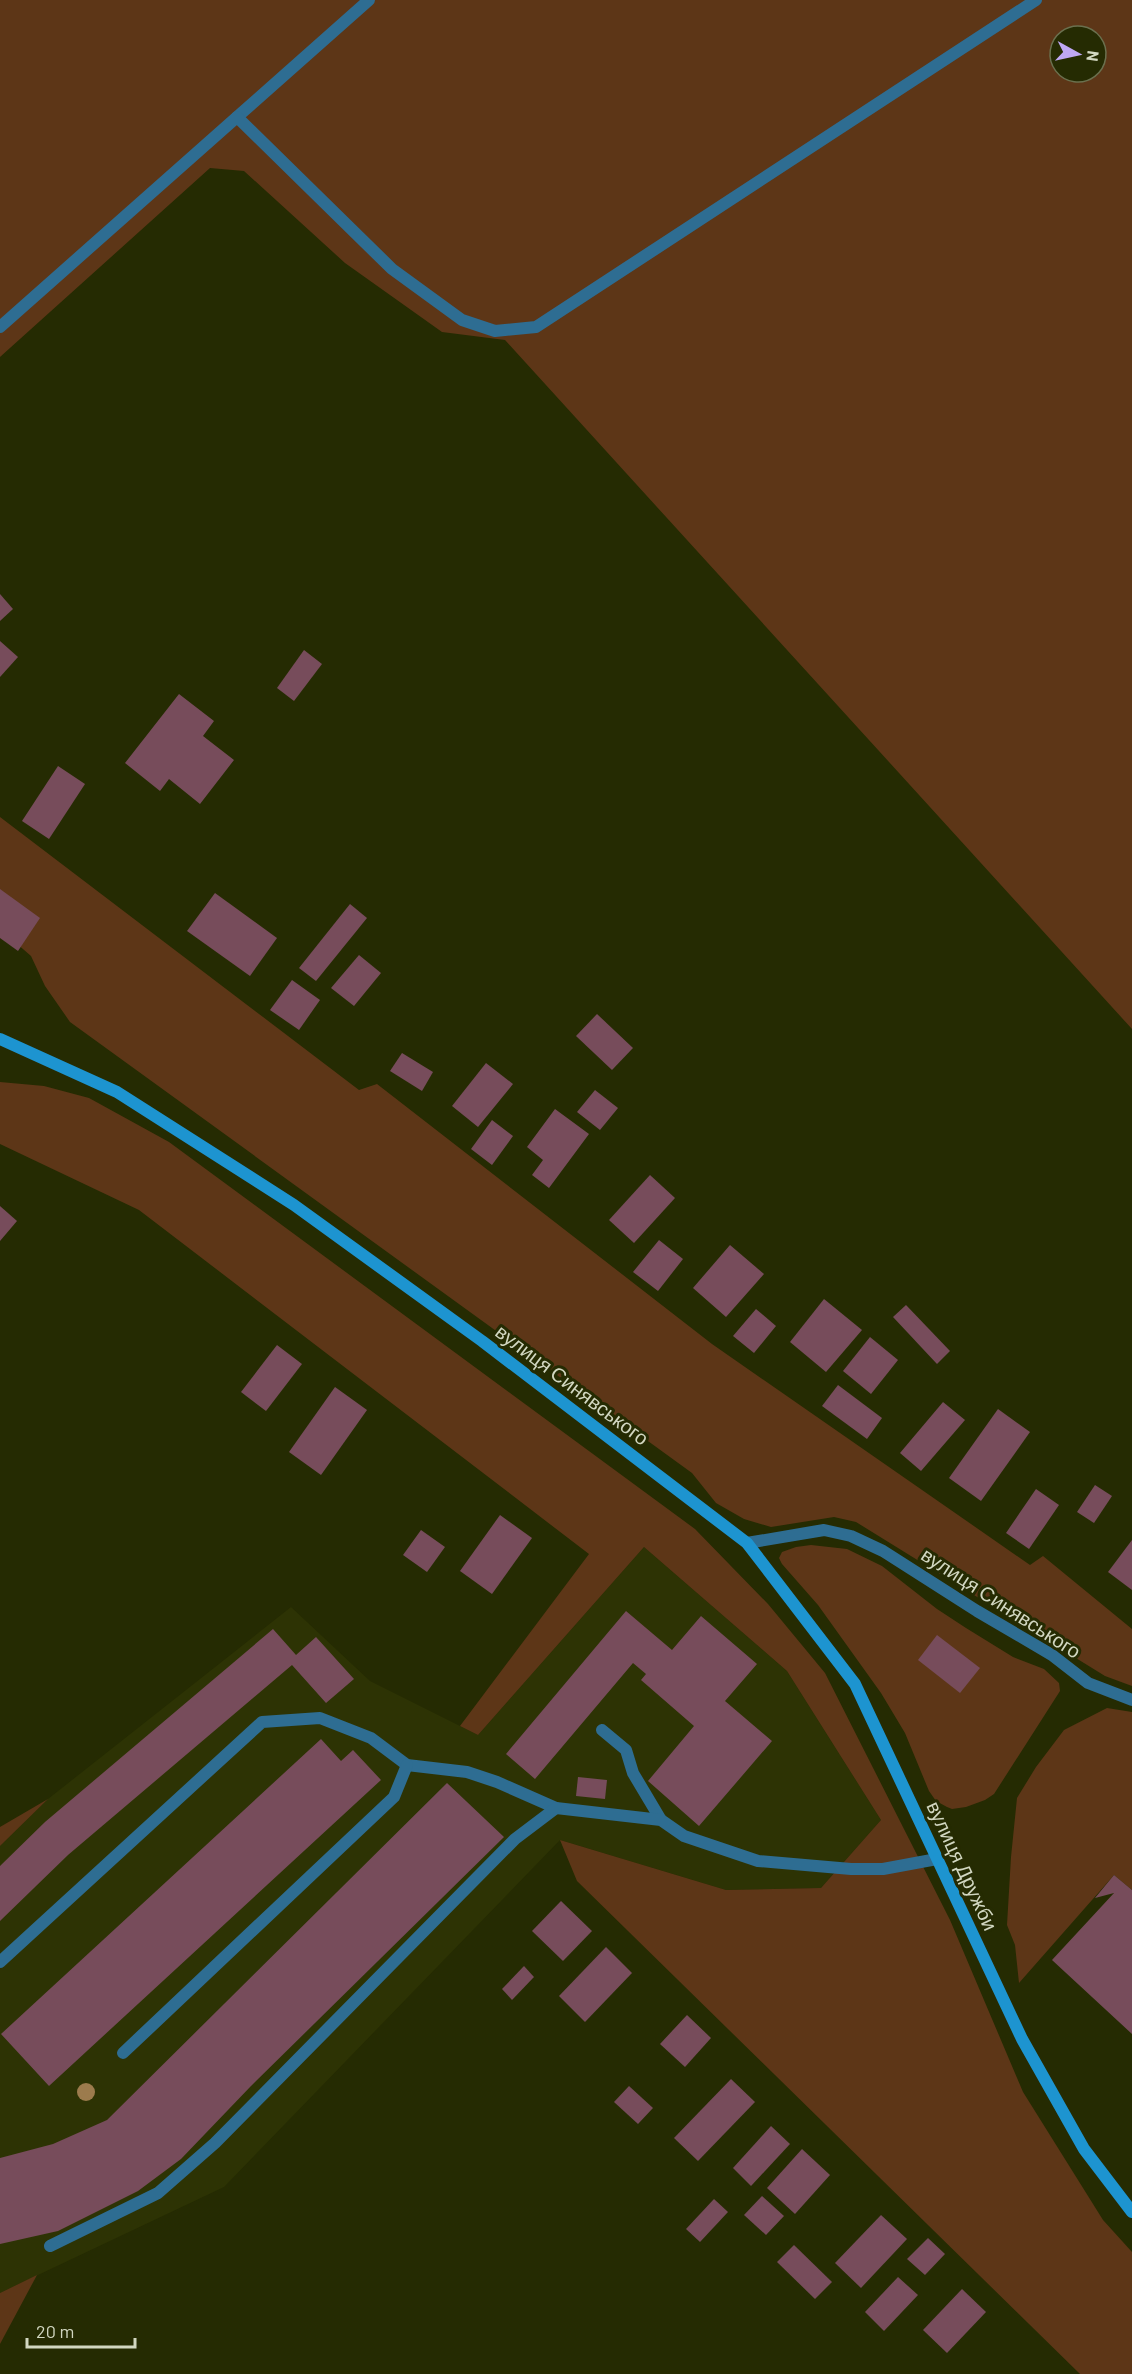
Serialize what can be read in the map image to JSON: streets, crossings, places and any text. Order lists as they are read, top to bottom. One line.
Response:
{"streets":{"street":["вулиця Синявського","вулиця Дружби"]},"crossings":[["вулиця Синявського","вулиця Дружби"]],"scale_bar":"20 m","north":"right"}
